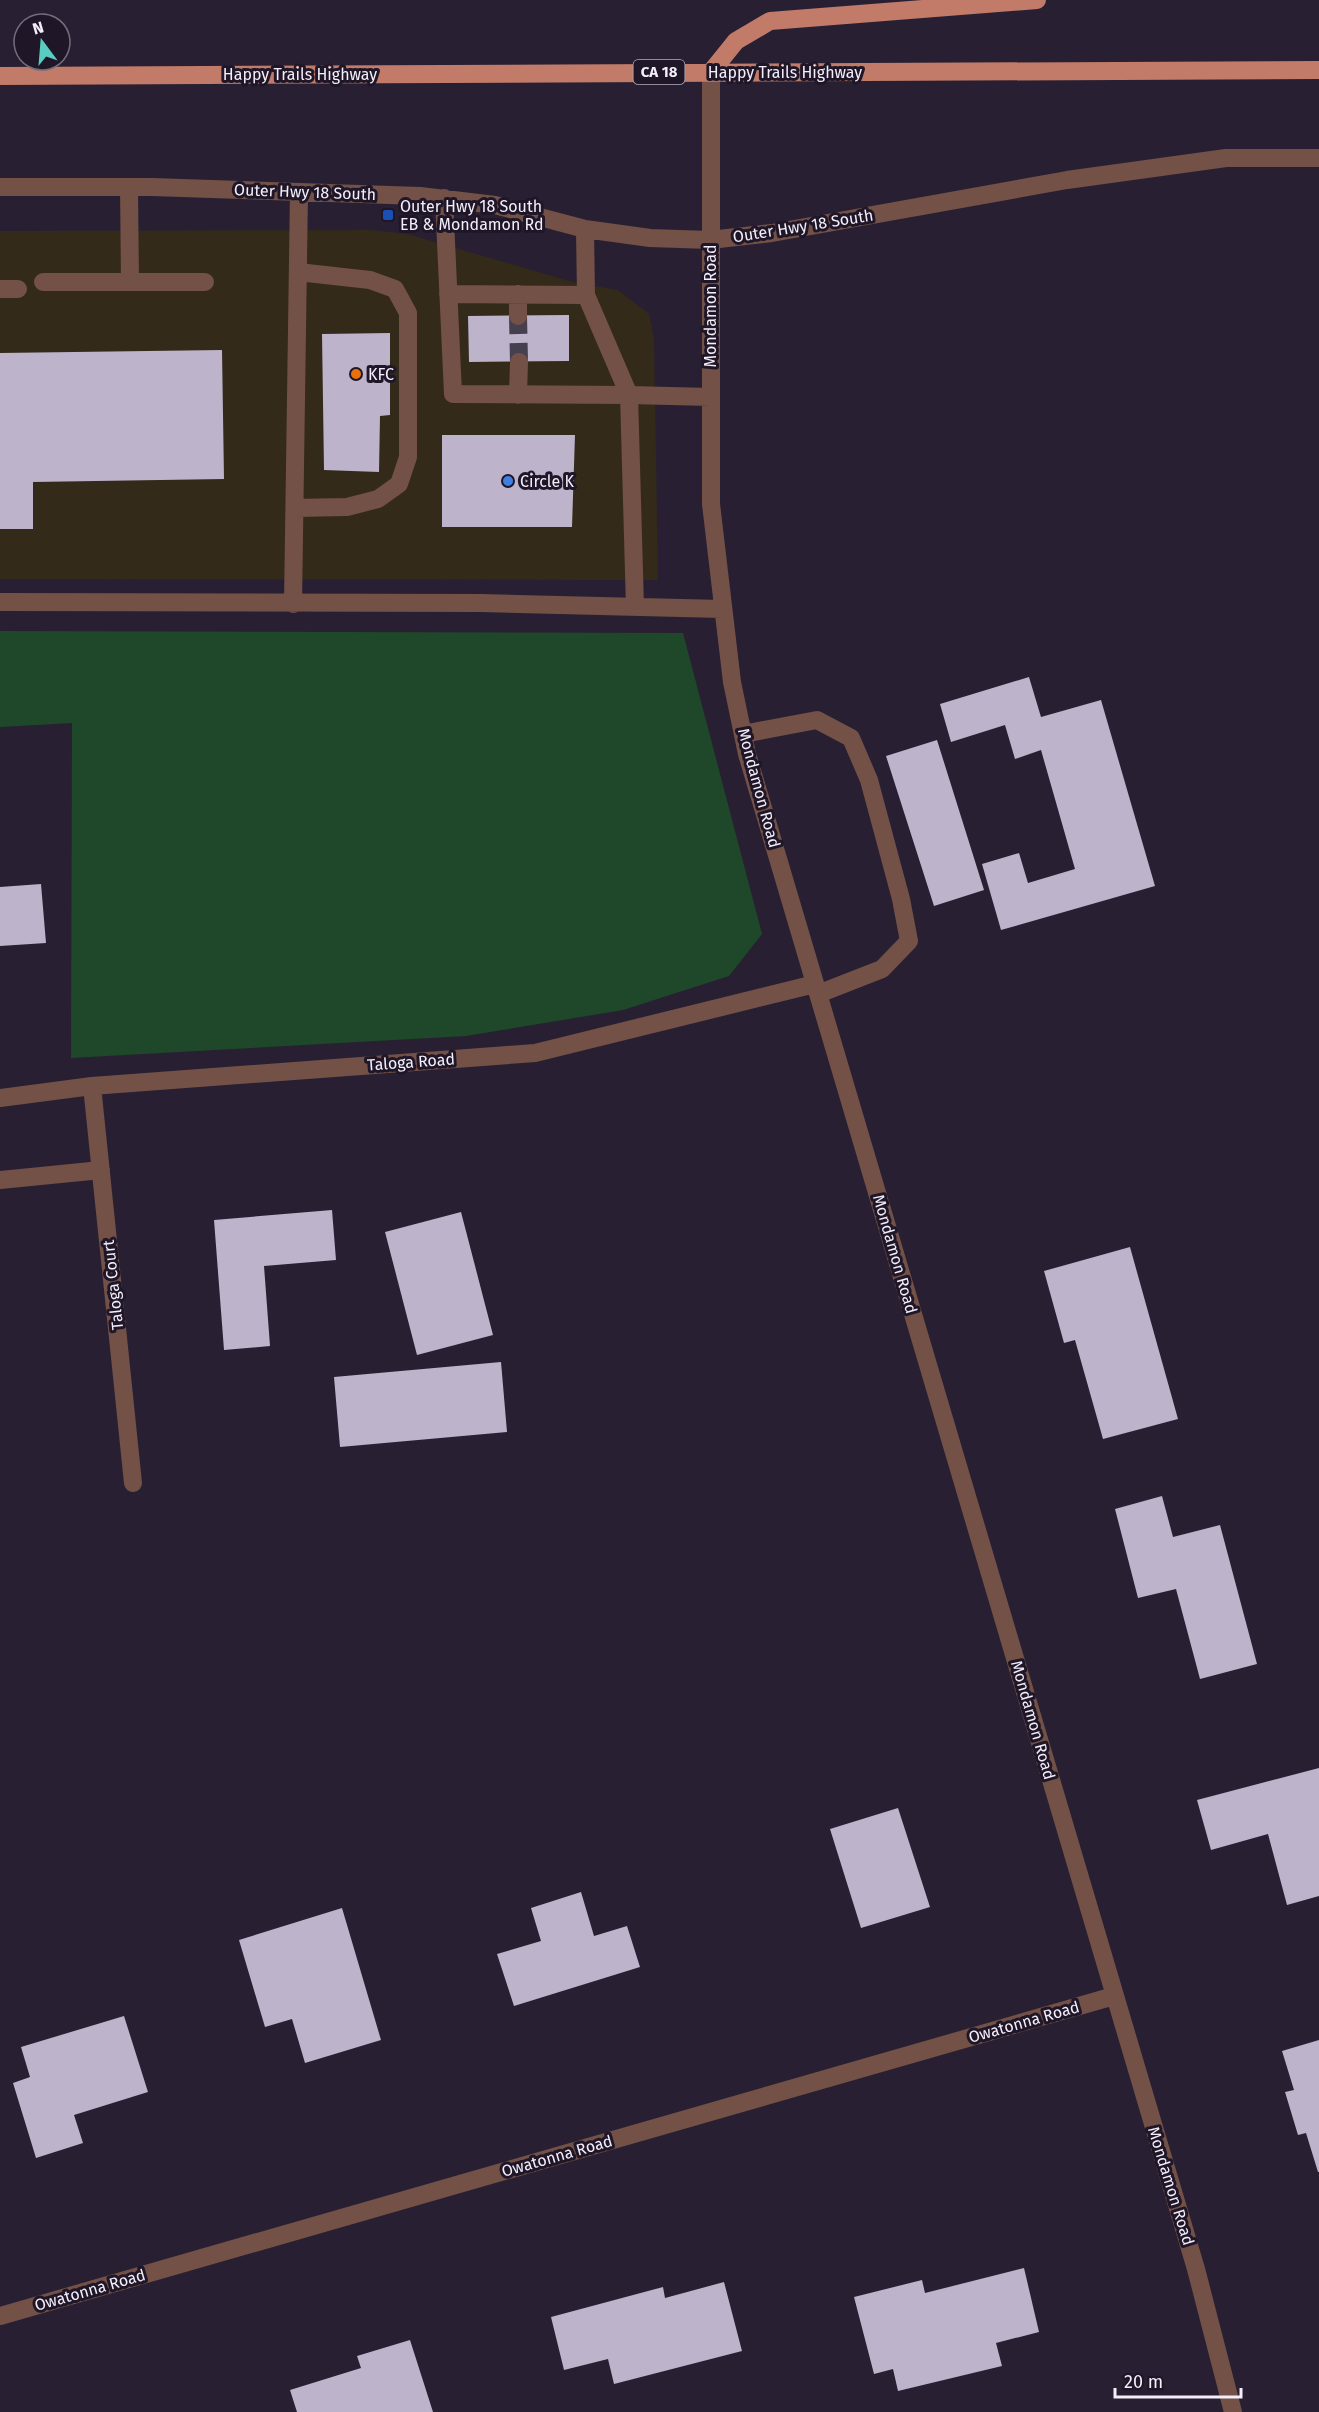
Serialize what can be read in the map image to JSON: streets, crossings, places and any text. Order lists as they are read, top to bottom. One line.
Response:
{"streets":{"main road":["CA 18","Happy Trails Highway"],"street":["Outer Hwy 18 South","Mondamon Road","Taloga Road","Taloga Court","Owatonna Road"]},"crossings":[["Happy Trails Highway","Mondamon Road"],["Outer Hwy 18 South","Mondamon Road"],["Mondamon Road","Taloga Road"],["Mondamon Road","Owatonna Road"],["Taloga Road","Taloga Court"]],"places":{"transit":["Outer Hwy 18 South EB & Mondamon Rd"],"other":["KFC","Circle K"]},"scale_bar":"20 m","north":"top"}
